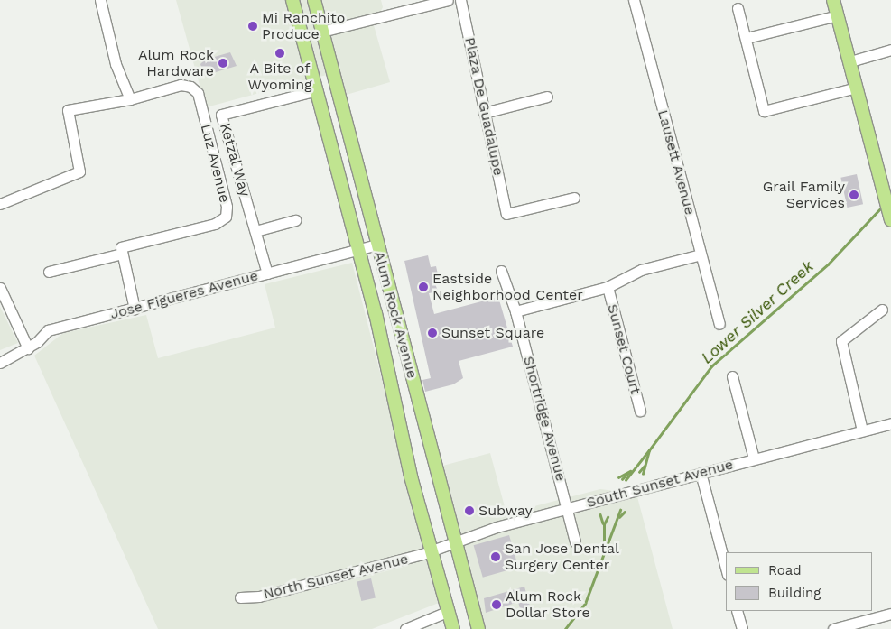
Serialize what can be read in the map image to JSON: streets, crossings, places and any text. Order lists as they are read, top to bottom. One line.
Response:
{"streets":{"main road":["Alum Rock Avenue"],"street":["Plaza De Guadalupe","Ketzal Way","Lausett Avenue","Luz Avenue","Jose Figueres Avenue","Sunset Court","Shortridge Avenue","South Sunset Avenue","North Sunset Avenue"]},"crossings":[["Ketzal Way","Jose Figueres Avenue"],["Ketzal Way","Alum Rock Avenue"],["Jose Figueres Avenue","Alum Rock Avenue"],["Alum Rock Avenue","South Sunset Avenue"],["Alum Rock Avenue","North Sunset Avenue"],["Shortridge Avenue","South Sunset Avenue"],["South Sunset Avenue","North Sunset Avenue"]],"water":["Lower Silver Creek"],"places":["Mi Ranchito Produce","A Bite of Wyoming","Alum Rock Hardware","Grail Family Services","Eastside Neighborhood Center","Sunset Square","Subway","San Jose Dental Surgery Center","Alum Rock Dollar Store"],"legend":["Road","Building"]}
